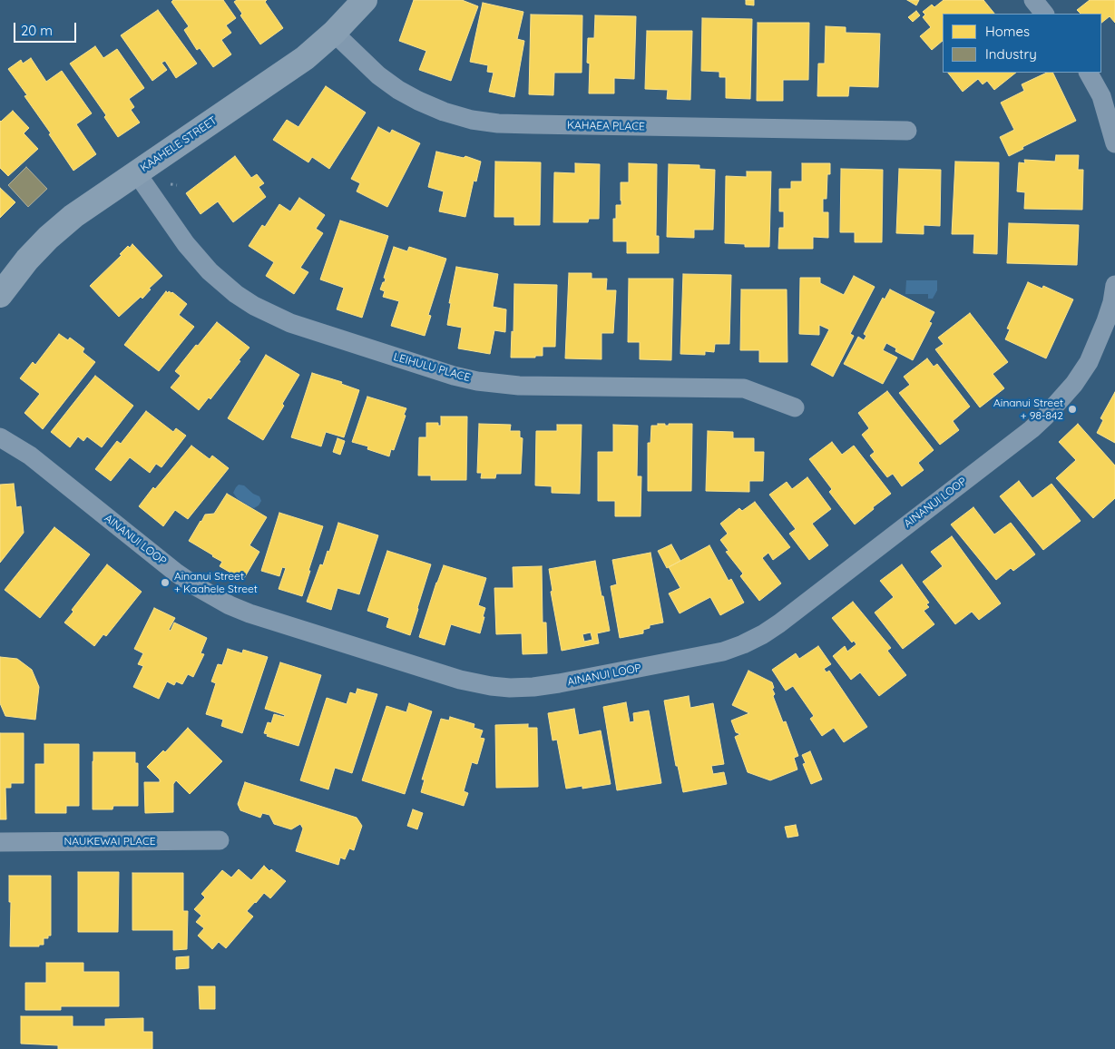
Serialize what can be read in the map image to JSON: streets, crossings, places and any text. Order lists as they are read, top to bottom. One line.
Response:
{"streets":{"street":["KAHAEA PLACE","KAAHELE STREET","LEIHULU PLACE","AINANUI LOOP","NAUKEWAI PLACE"]},"crossings":[["KAHAEA PLACE","KAAHELE STREET"],["KAAHELE STREET","LEIHULU PLACE"]],"places":["Ainanui Street + 98-842","Ainanui Street + Kaahele Street"],"legend":["Homes","Industry"],"scale_bar":"20 m"}
